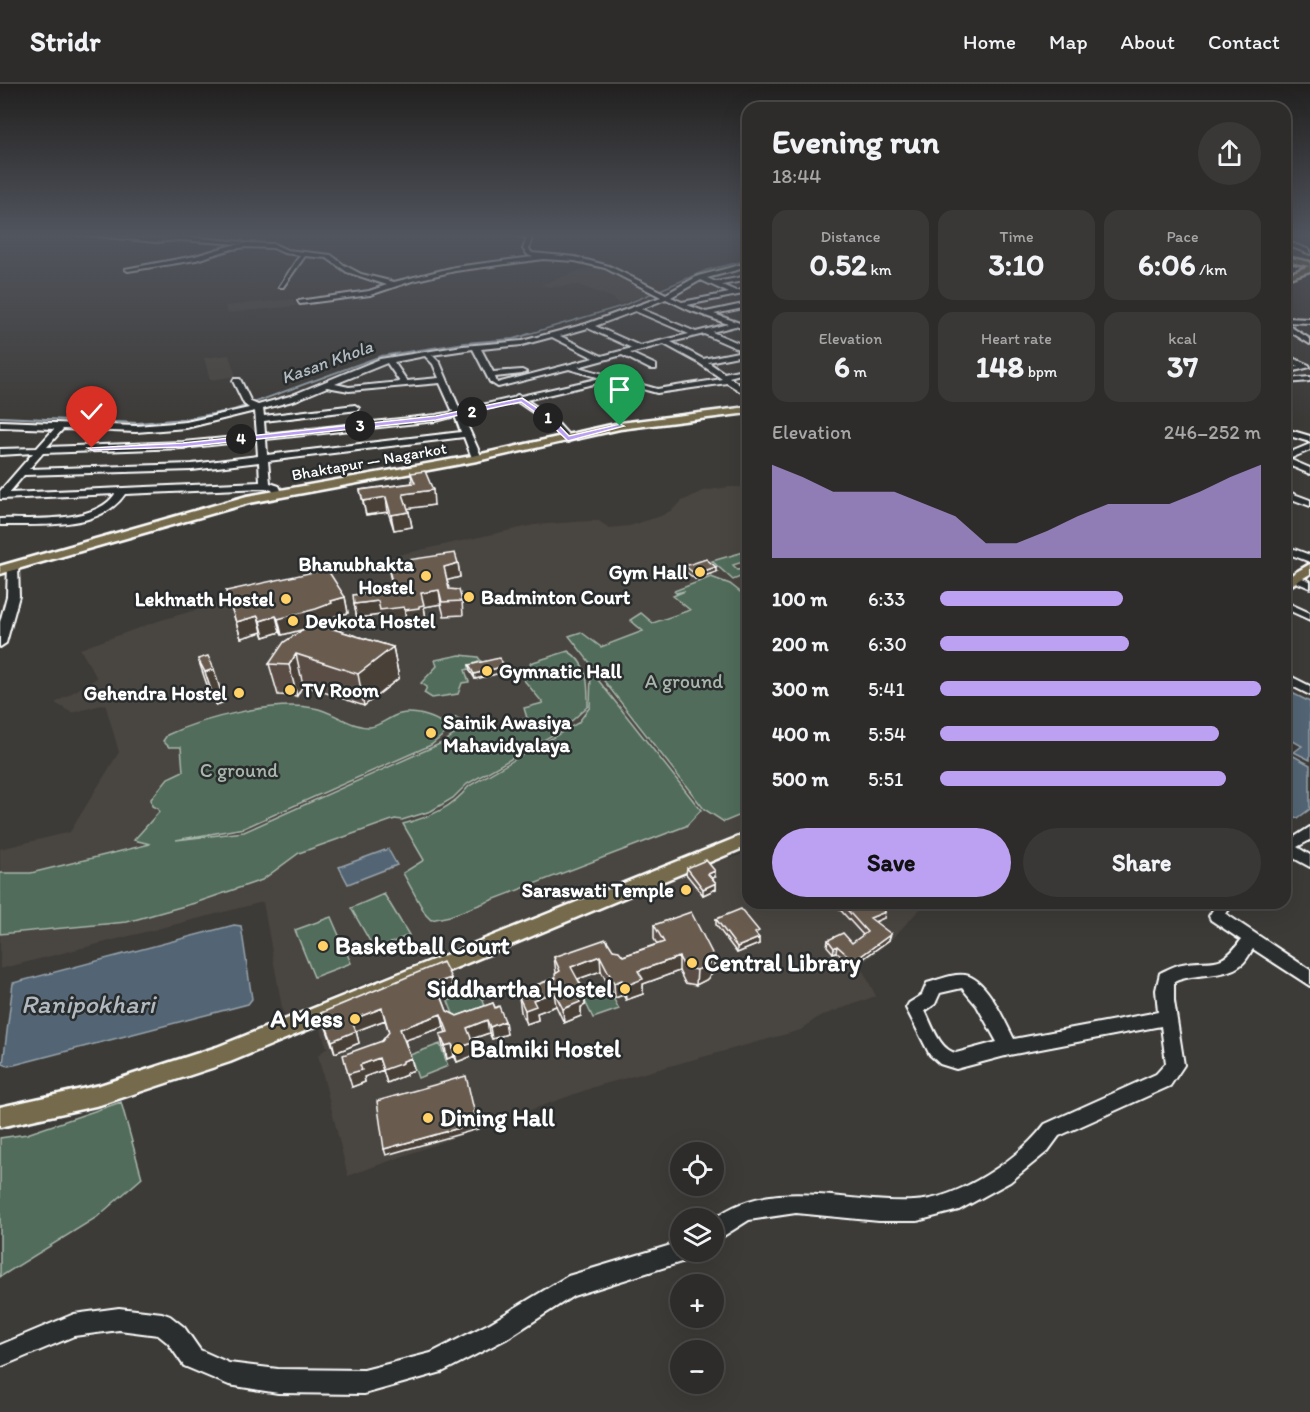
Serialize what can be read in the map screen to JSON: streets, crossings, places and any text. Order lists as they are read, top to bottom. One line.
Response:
{"streets":{"main road":["Bhaktapur — Nagarkot"]},"water":["Kasan Khola","Ranipokhari"],"parks":["A ground","C ground"],"places":["Gym Hall","Bhanubhakta Hostel","Badminton Court","Lekhnath Hostel","Devkota Hostel","Gymnatic Hall","TV Room","Gehendra Hostel","Sainik Awasiya Mahavidyalaya","Saraswati Temple","Basketball Court","Central Library","Siddhartha Hostel","A Mess","Balmiki Hostel","Dining Hall"],"page":{"header":"Stridr","nav":["Home","Map","About","Contact"],"heading":["Evening run","18:44"],"stats":[["Distance","0.52 km"],["Time","3:10"],["Pace","6:06 /km"],["Elevation","6 m"],["Heart rate","148 bpm"],["kcal","37"]],"pins":["2","1","3","4"],"chart":["Elevation","246–252 m"],"list":[{"name":"100 m","note":"6:33"},{"name":"200 m","note":"6:30"},{"name":"300 m","note":"5:41"},{"name":"400 m","note":"5:54"},{"name":"500 m","note":"5:51"}],"buttons":["Save","Share"],"map_buttons":["+","−"]}}
